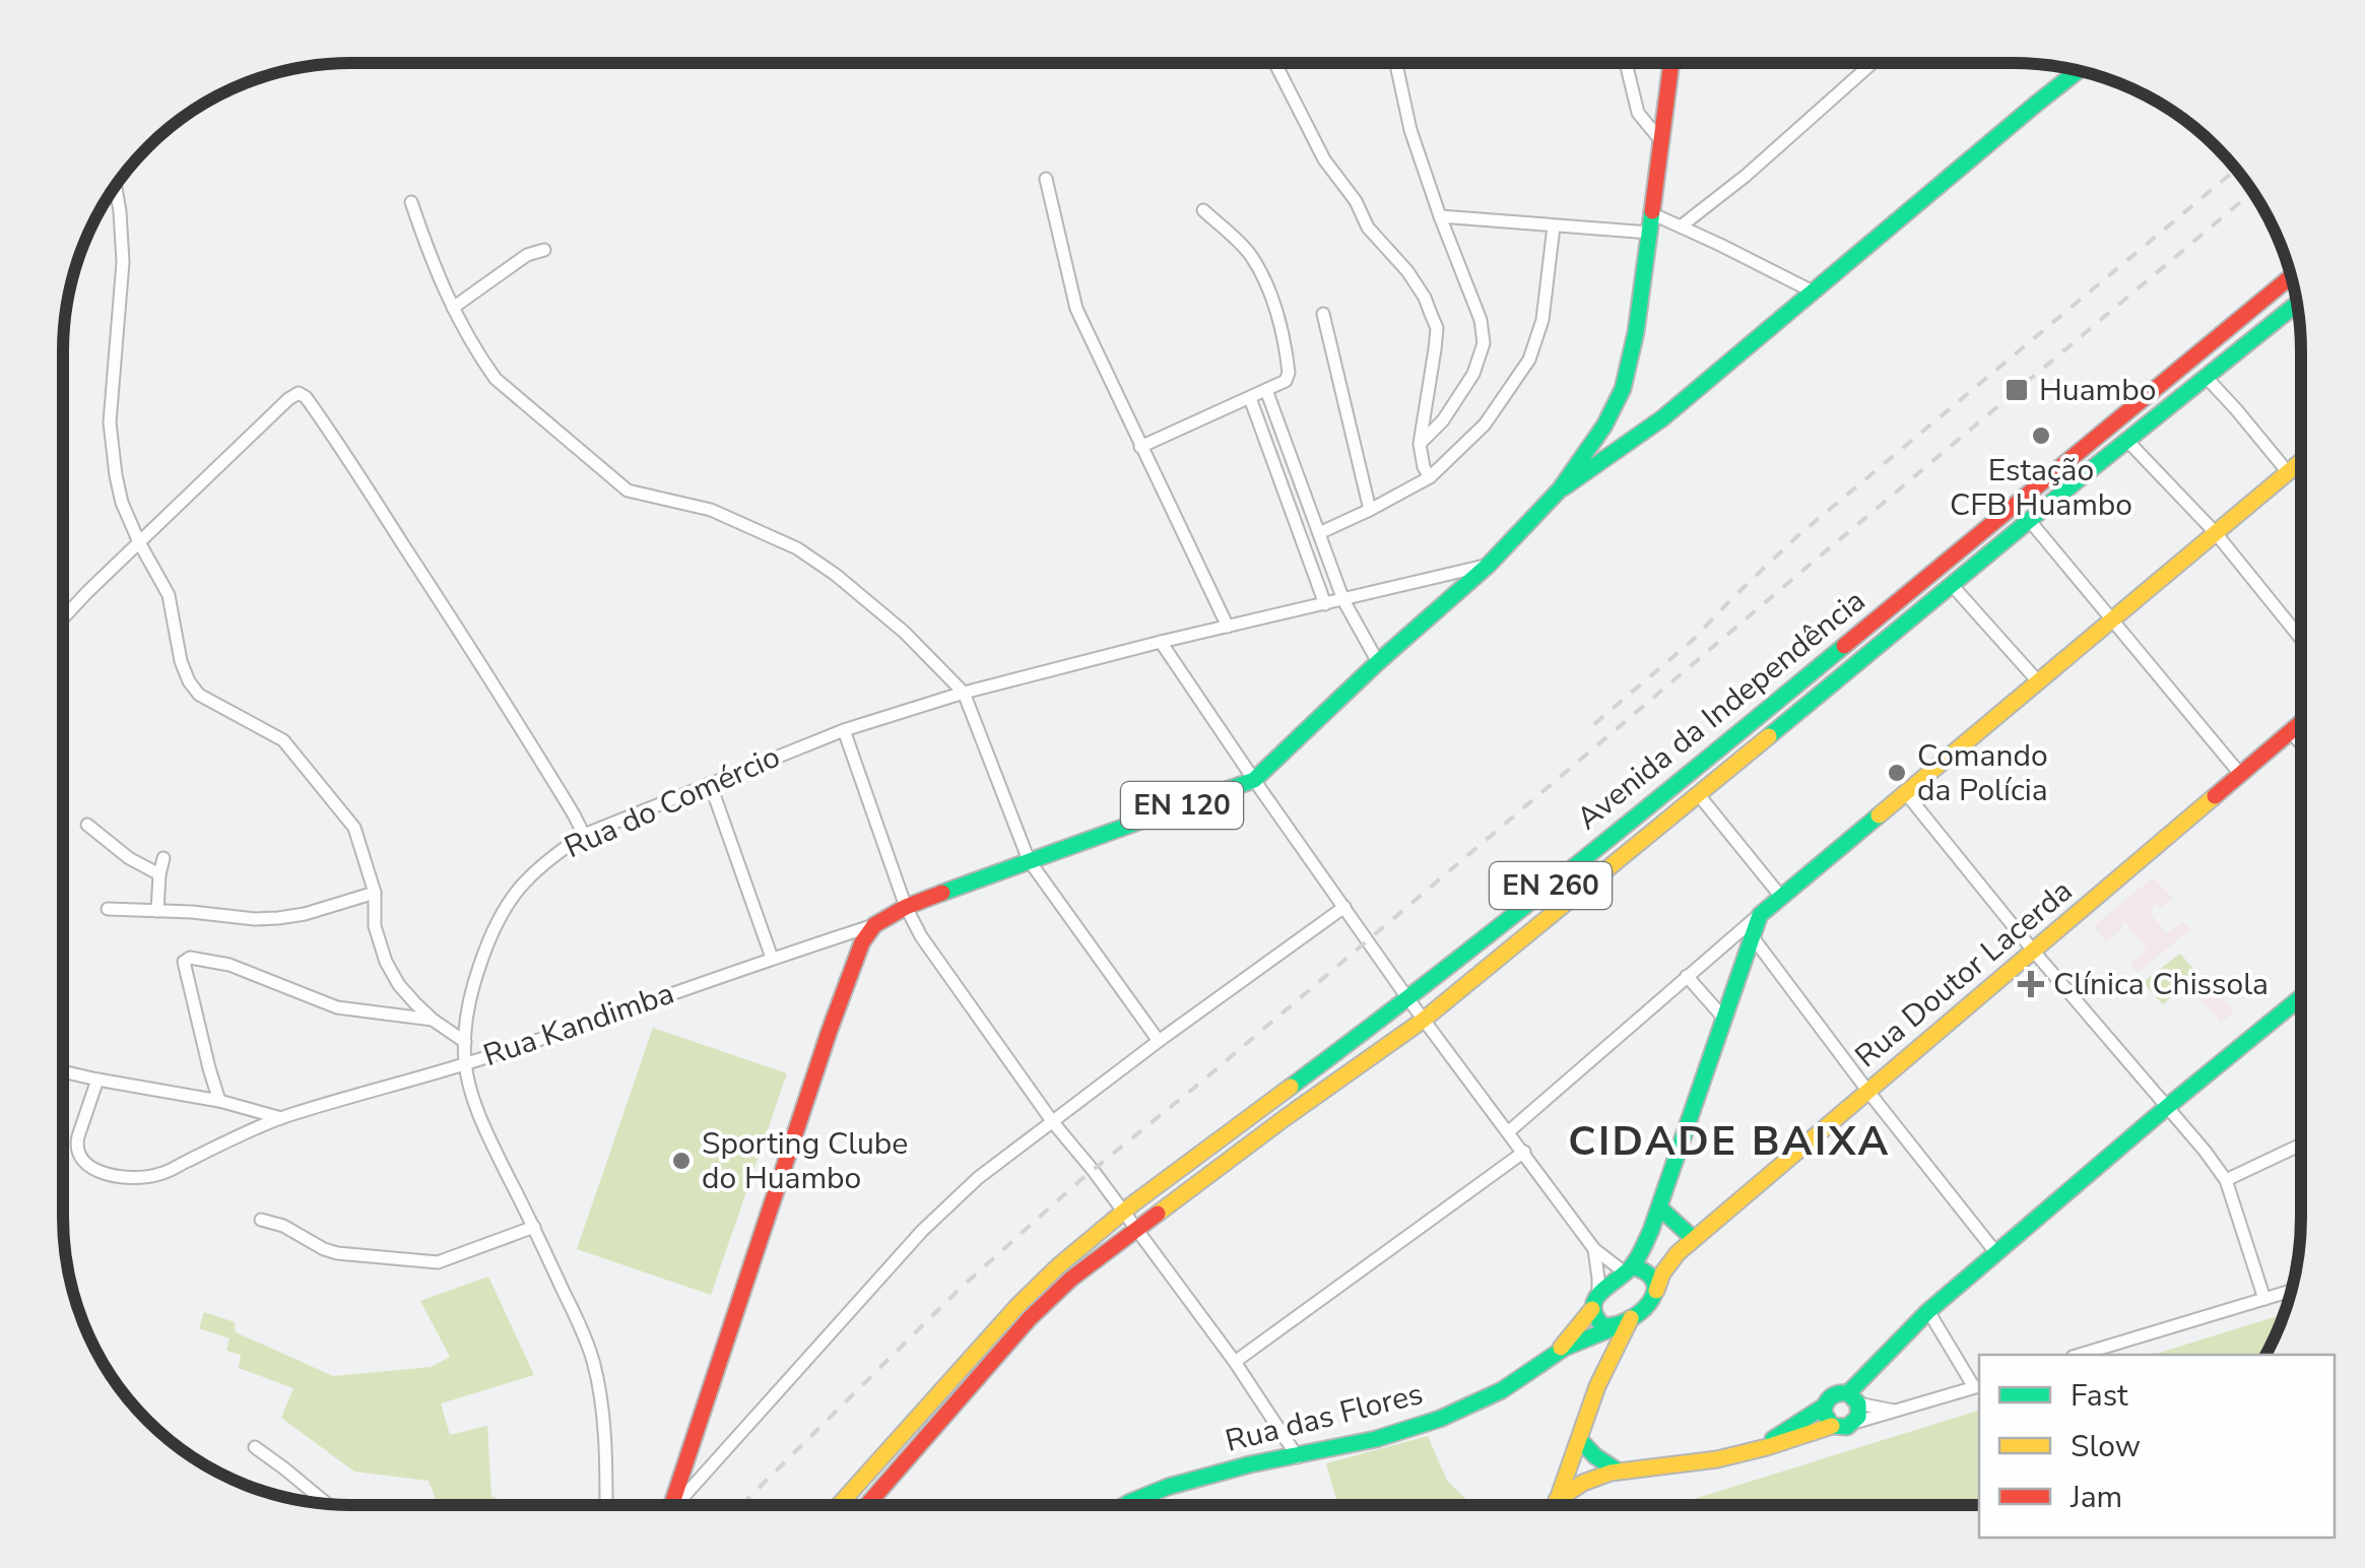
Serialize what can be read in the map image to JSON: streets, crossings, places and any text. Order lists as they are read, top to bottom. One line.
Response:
{"streets":{"main road":["Avenida da Independência","EN 120","EN 260","Rua Doutor Lacerda","Rua das Flores"],"street":["Rua do Comércio","Rua Kandimba"]},"crossings":[["Rua do Comércio","EN 120"],["Rua do Comércio","Rua Kandimba"],["EN 120","Rua Kandimba"],["Rua Doutor Lacerda","Rua das Flores"]],"districts":["CIDADE BAIXA"],"places":{"transit":["Huambo"],"other":["Estação CFB Huambo","Comando da Polícia","Sporting Clube do Huambo"],"health":["Clínica Chissola"]},"legend":["Fast","Slow","Jam"]}
